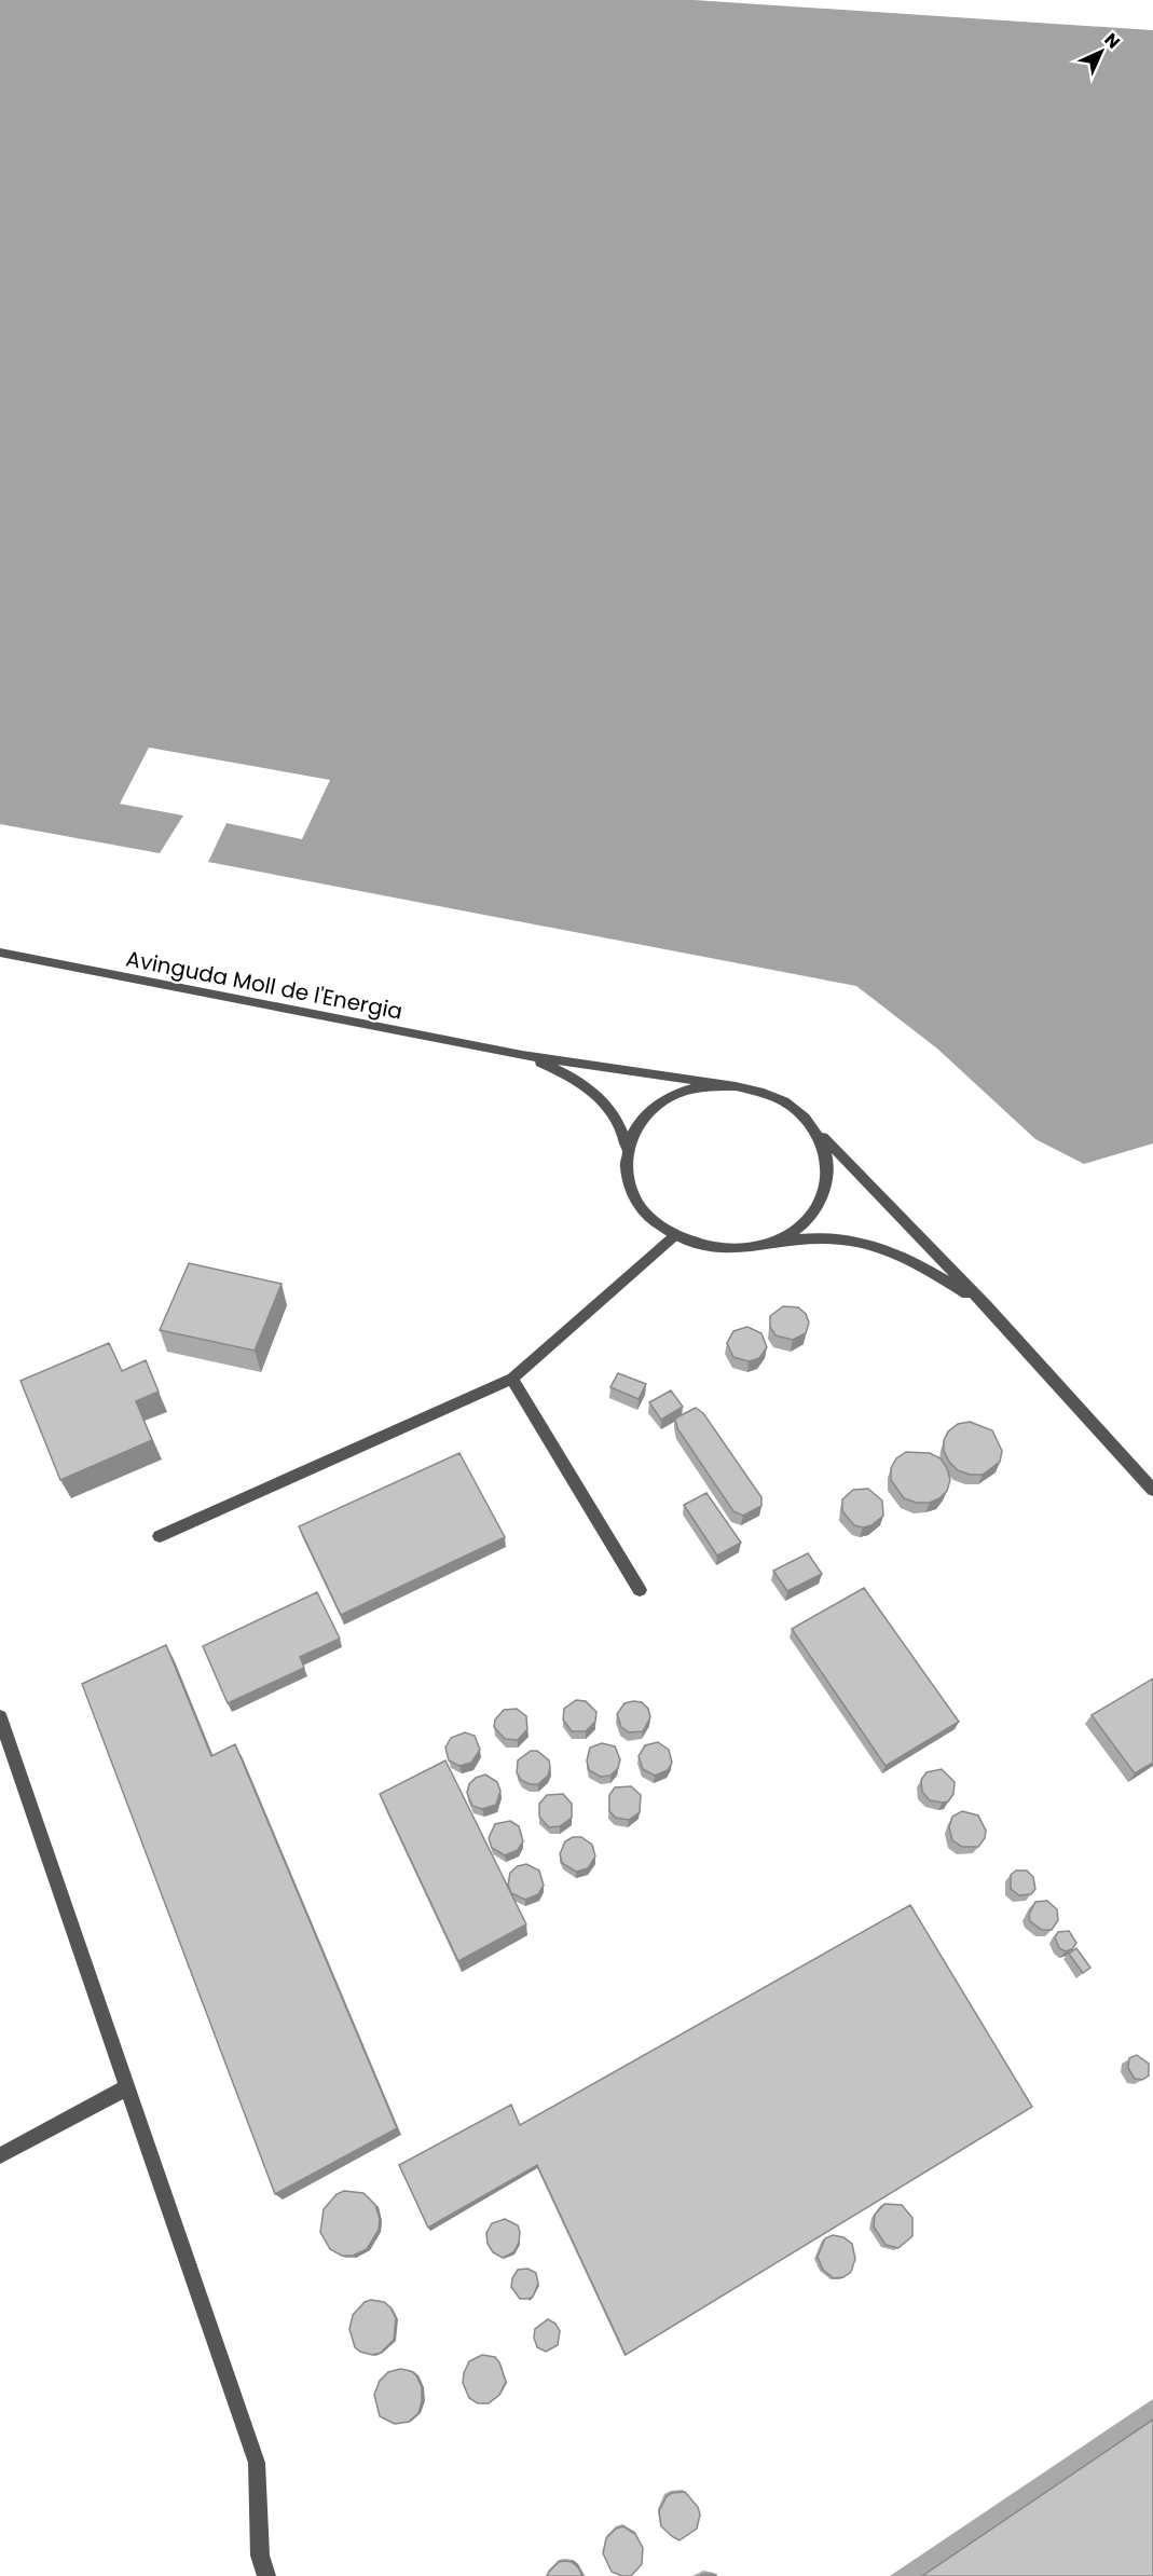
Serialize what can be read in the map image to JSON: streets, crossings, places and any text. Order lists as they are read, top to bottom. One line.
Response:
{"streets":{"street":["Avinguda Moll de l'Energia"]},"north":"top right"}
